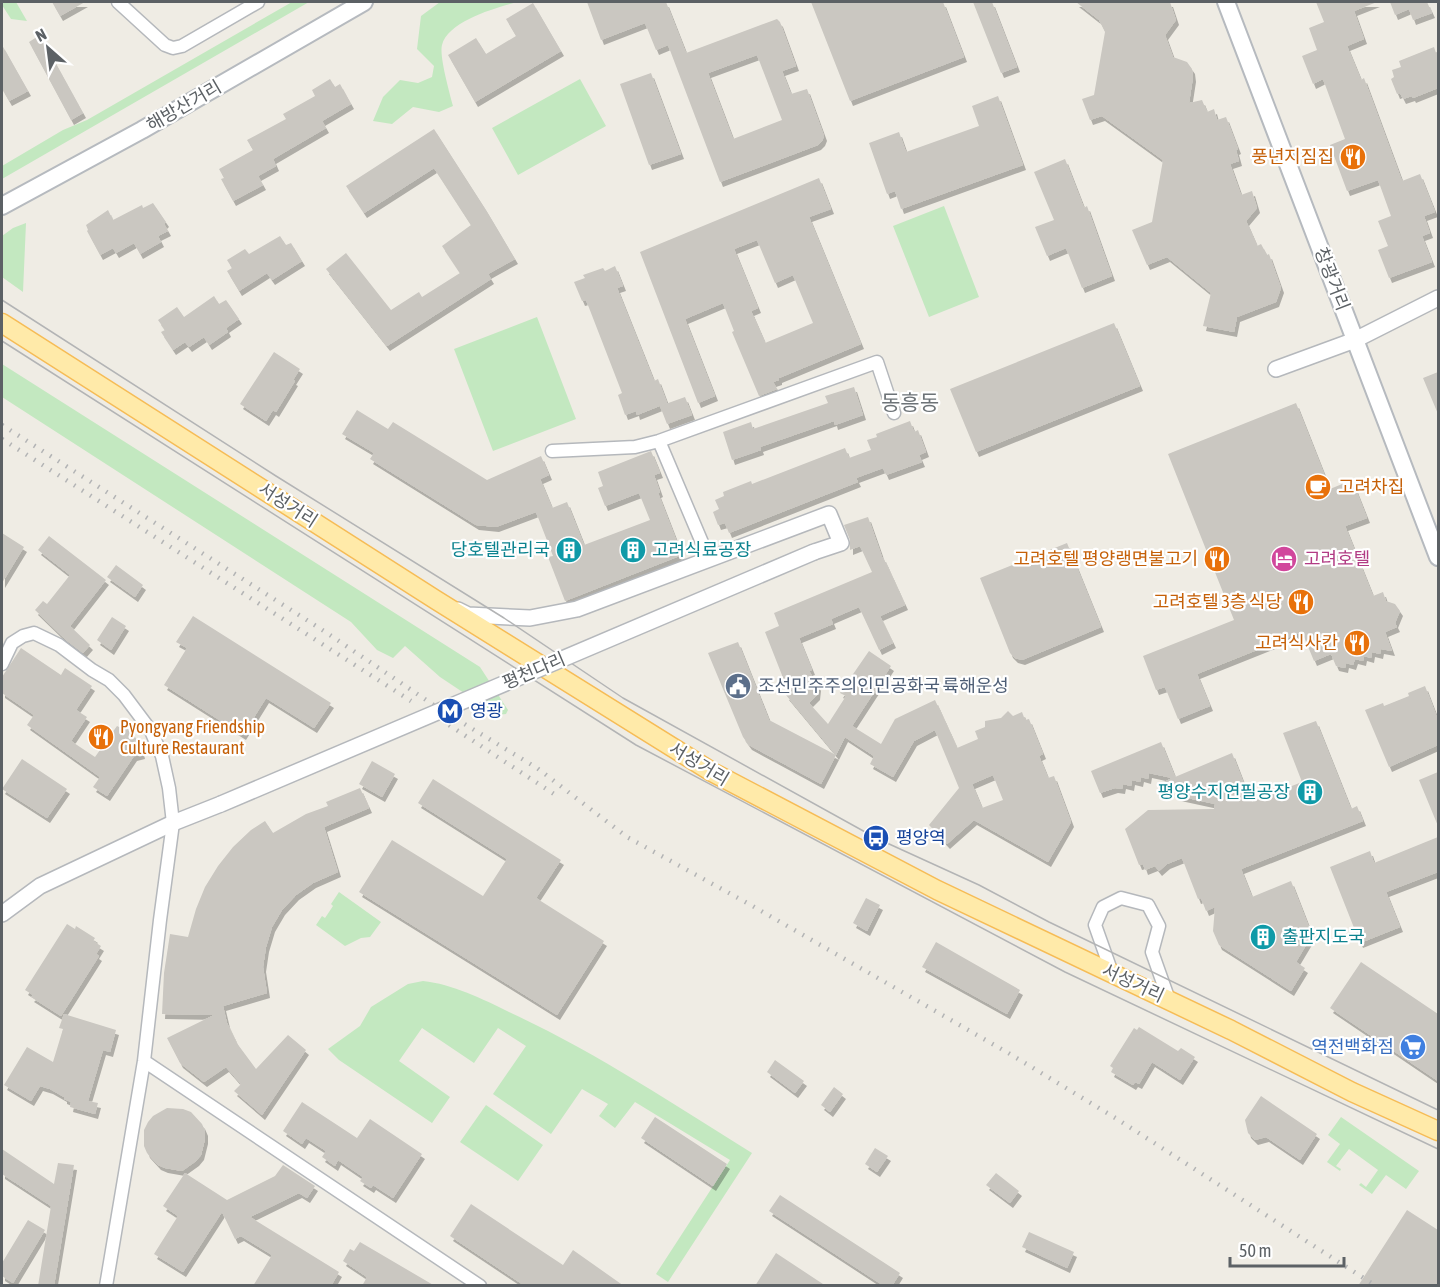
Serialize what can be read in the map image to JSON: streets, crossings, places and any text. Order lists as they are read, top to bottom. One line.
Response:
{"streets":{"main road":["해방산거리","창광거리","서성거리"],"street":["평천다리"]},"districts":["동흥동"],"places":{"restaurant":["풍년지짐집","고려호텔 평양랭면불고기","고려호텔 3층 식당","고려식사칸","Pyongyang Friendship Culture Restaurant"],"cafe":["고려차집"],"building":["당호텔관리국","고려식료공장","평양수지연필공장","출판지도국"],"hotel":["고려호텔"],"public building":["조선민주주의인민공화국 륙해운성"],"metro station":["영광"],"bus stop":["평양역"],"supermarket":["역전백화점"]},"scale_bar":"50 m","north":"top left"}
